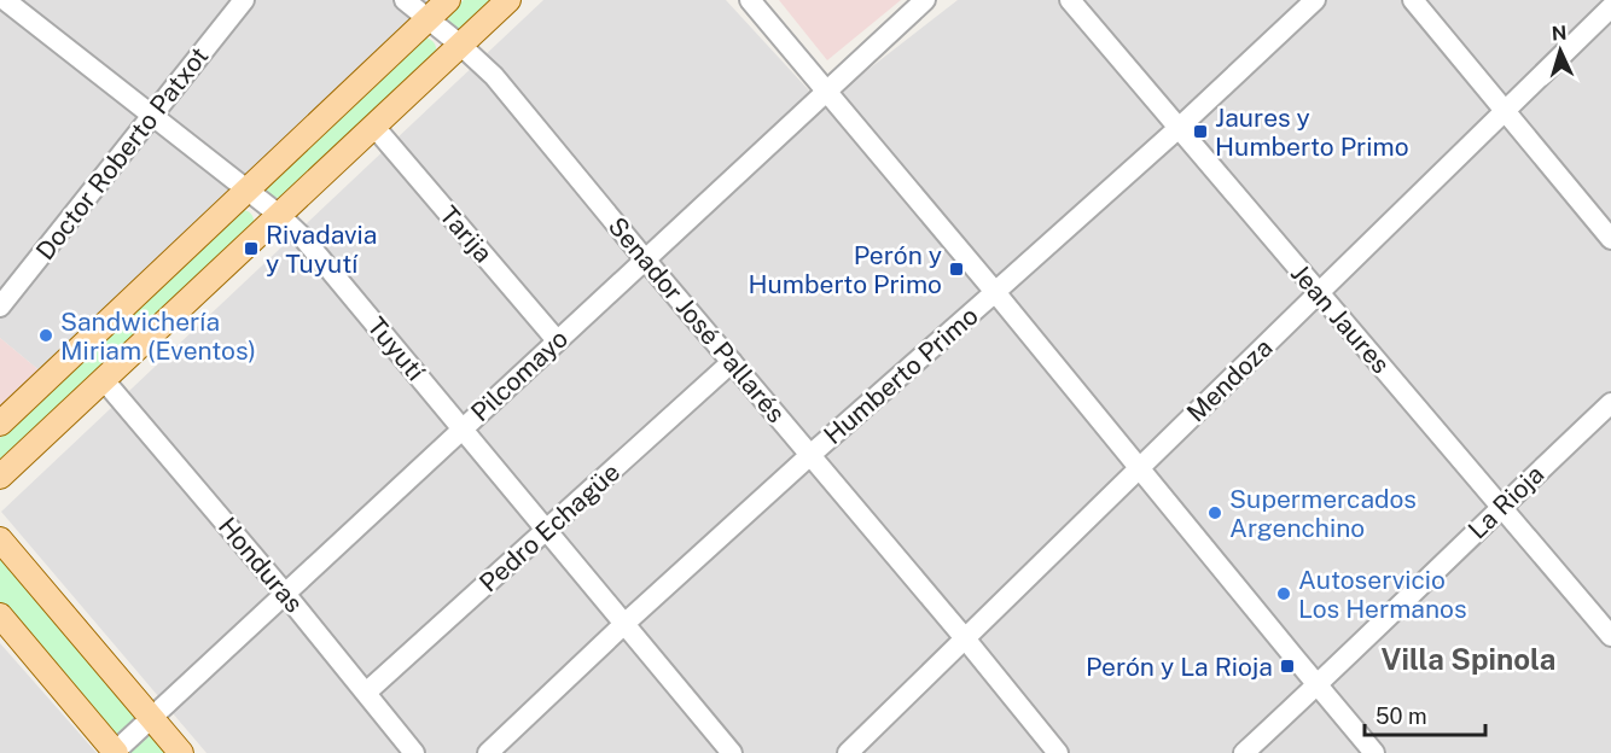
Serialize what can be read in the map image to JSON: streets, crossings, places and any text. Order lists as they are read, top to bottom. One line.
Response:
{"streets":{"street":["Doctor Roberto Patxot","Tarija","Jean Jaures","Senador José Pallarés","Tuyutí","Pilcomayo","Humberto Primo","Mendoza","La Rioja","Pedro Echagüe","Honduras"]},"crossings":[["Doctor Roberto Patxot","Tuyutí"],["Tarija","Pilcomayo"],["Jean Jaures","Humberto Primo"],["Jean Jaures","Mendoza"],["Jean Jaures","La Rioja"],["Senador José Pallarés","Pilcomayo"],["Senador José Pallarés","Humberto Primo"],["Senador José Pallarés","Mendoza"],["Senador José Pallarés","Pedro Echagüe"],["Tuyutí","Pilcomayo"],["Tuyutí","Humberto Primo"],["Tuyutí","Pedro Echagüe"],["Pilcomayo","Honduras"],["Pedro Echagüe","Honduras"]],"districts":["Villa Spinola"],"places":{"transit":["Jaures y Humberto Primo","Rivadavia y Tuyutí","Perón y Humberto Primo","Perón y La Rioja"],"other":["Sandwichería Miriam (Eventos)","Supermercados Argenchino","Autoservicio Los Hermanos"]},"scale_bar":"50 m","north":"top"}
